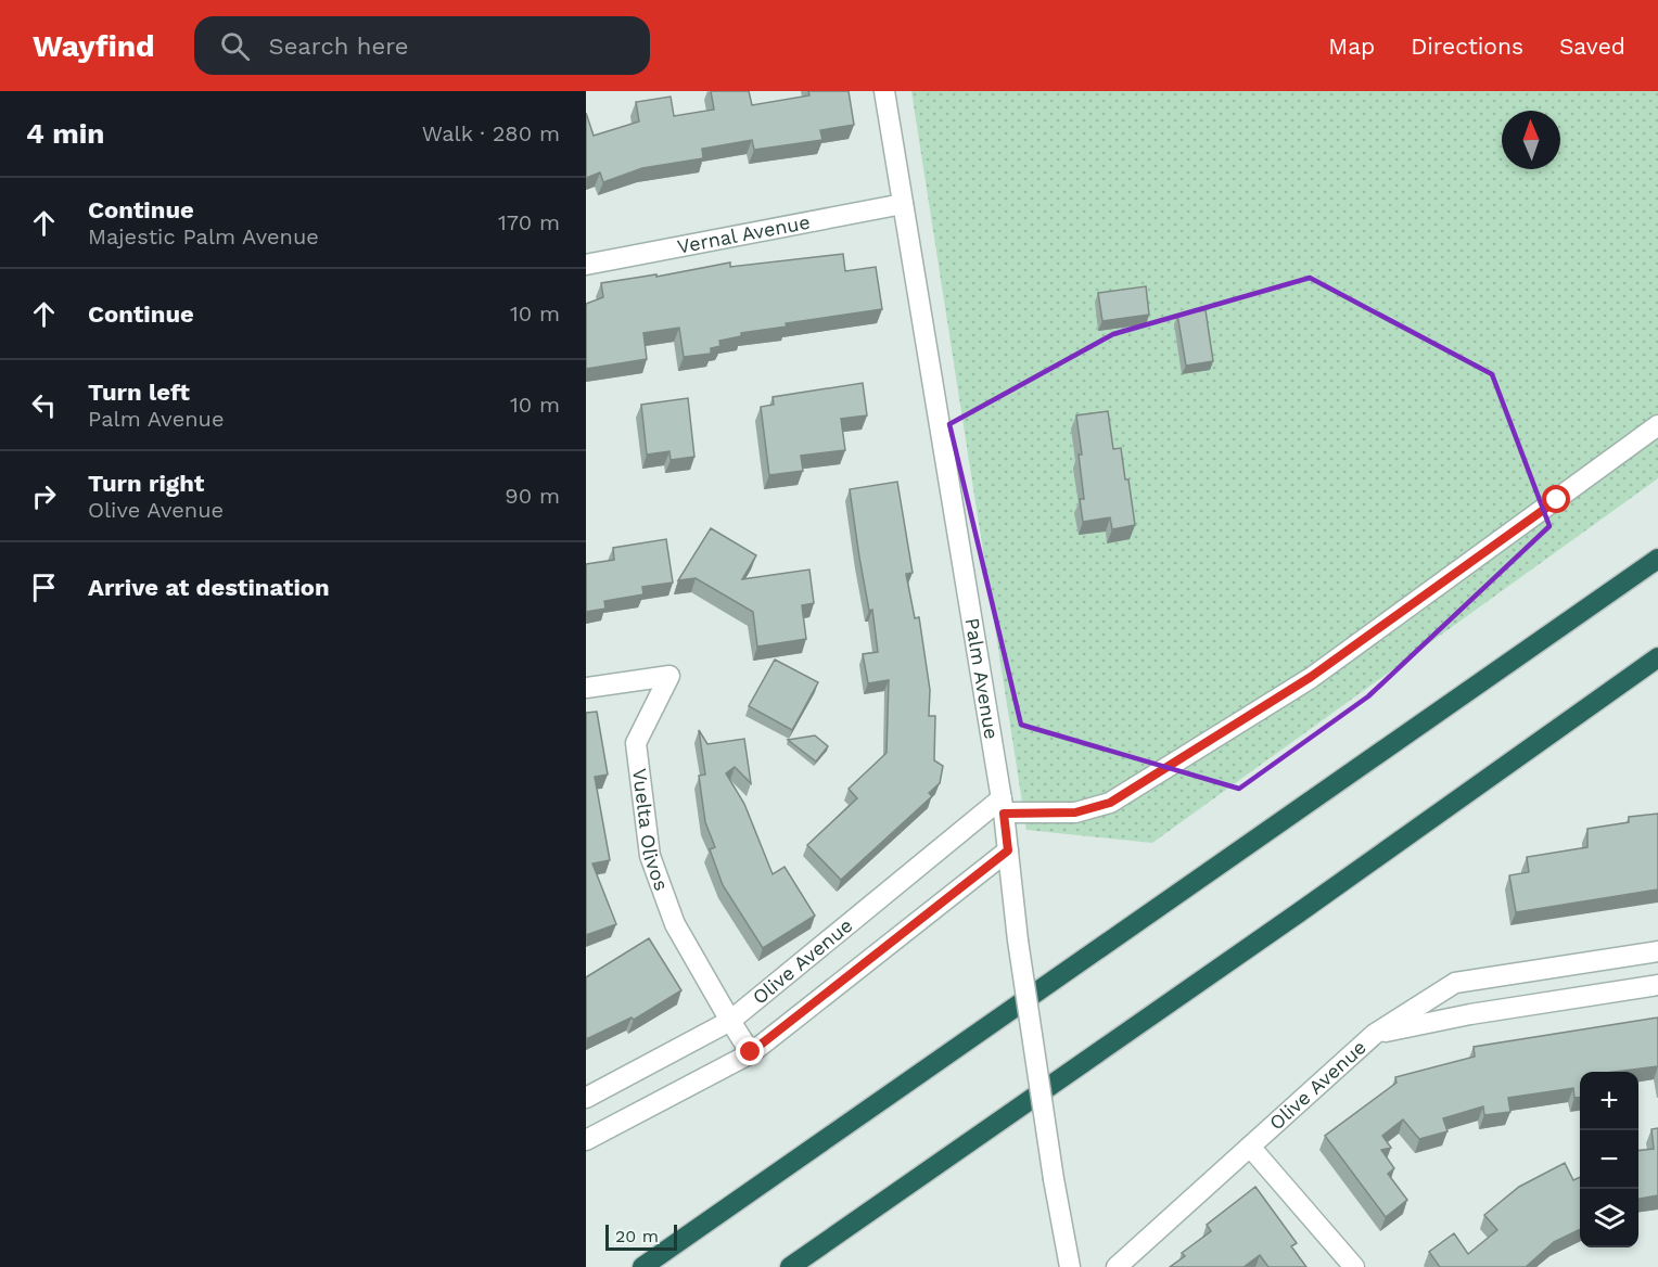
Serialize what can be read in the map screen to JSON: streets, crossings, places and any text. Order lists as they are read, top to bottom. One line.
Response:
{"streets":{"street":["Vernal Avenue","Palm Avenue","Vuelta Olivos","Olive Avenue"]},"crossings":[["Vernal Avenue","Palm Avenue"],["Palm Avenue","Olive Avenue"],["Vuelta Olivos","Olive Avenue"]],"scale_bar":"20 m","north":"top","page":{"header":"Wayfind","search":"Search here","nav":["Map","Directions","Saved"],"heading":["4 min","Walk · 280 m"],"list":[["Continue","Majestic Palm Avenue","170 m"],["Continue","10 m"],["Turn left","Palm Avenue","10 m"],["Turn right","Olive Avenue","90 m"],"Arrive at destination"],"map_buttons":["+","−"],"scale":"20 m"}}
